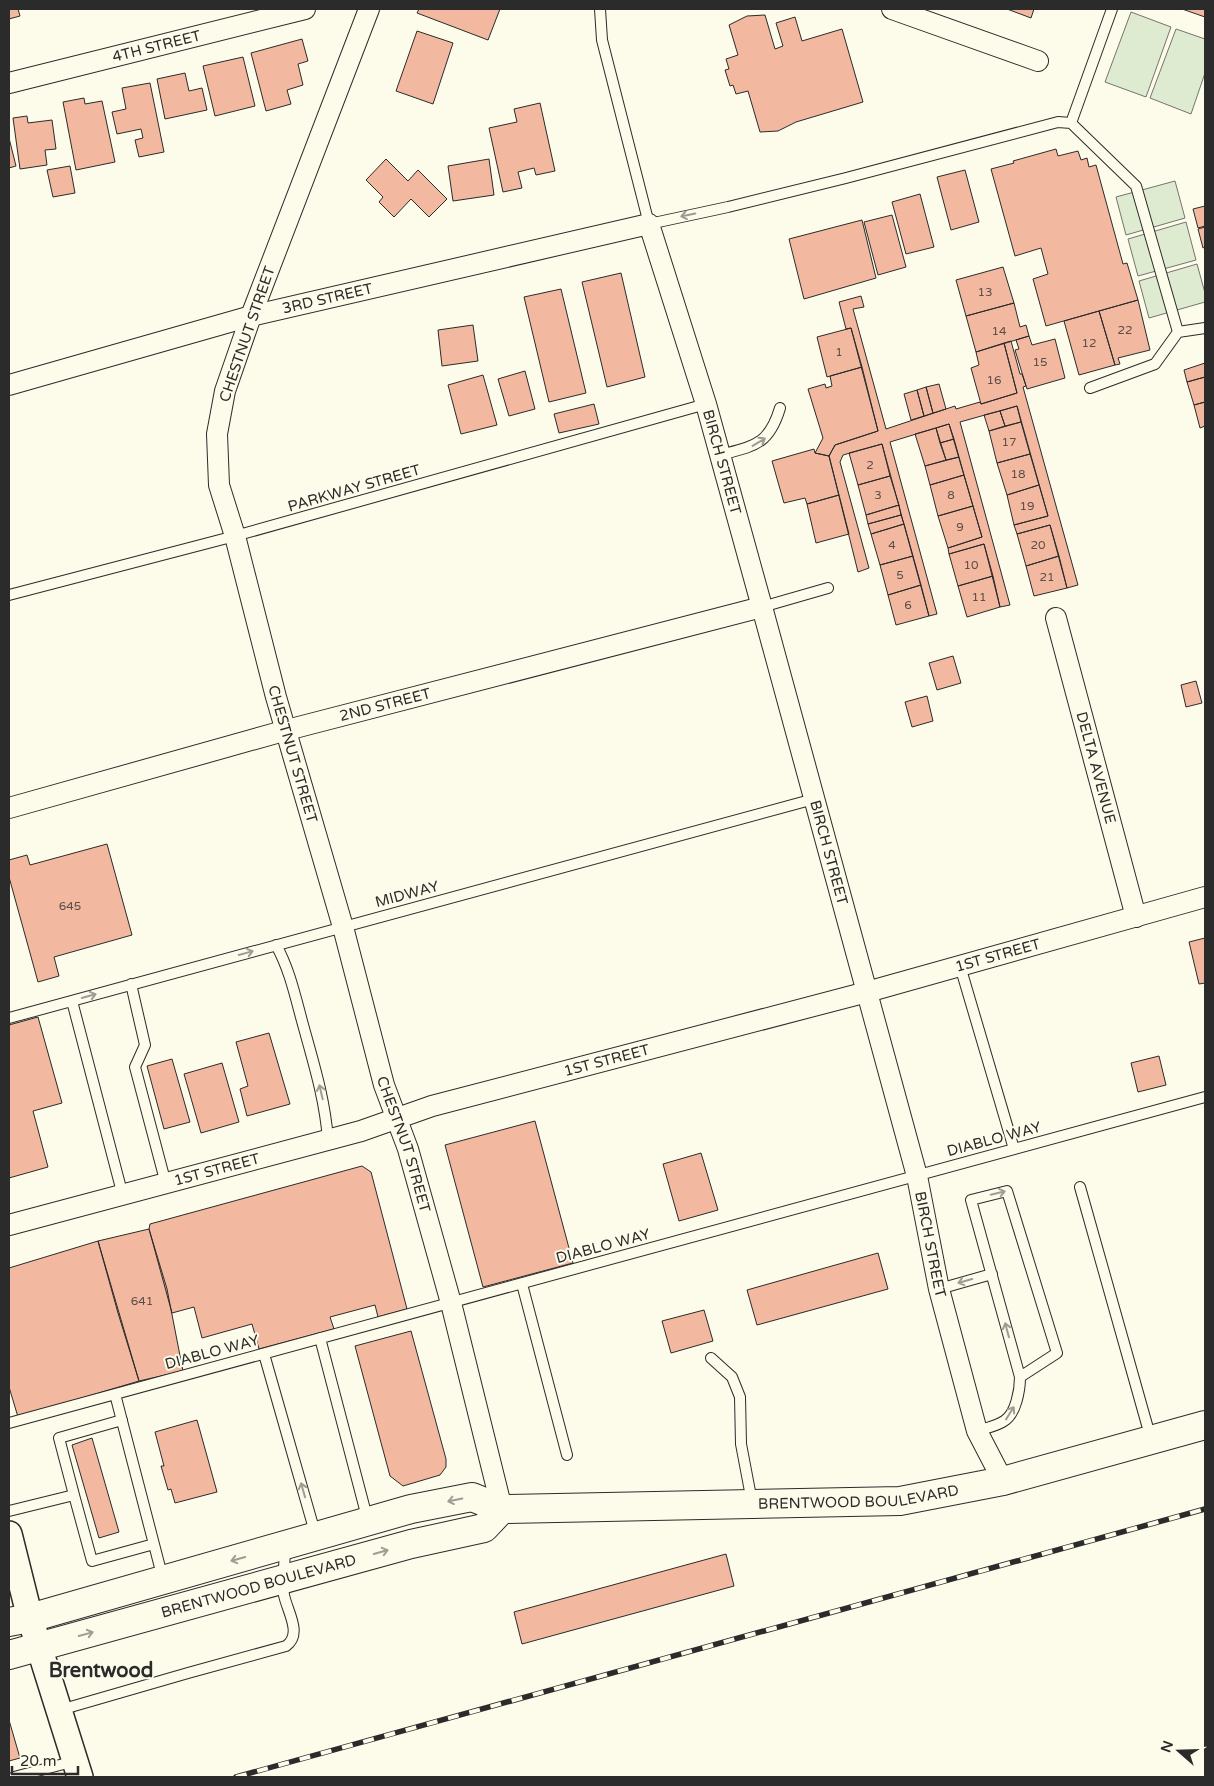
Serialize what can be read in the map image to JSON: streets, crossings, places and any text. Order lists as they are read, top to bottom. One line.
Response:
{"streets":{"main road":["BRENTWOOD BOULEVARD"],"street":["4TH STREET","3RD STREET","CHESTNUT STREET","BIRCH STREET","2ND STREET","DELTA AVENUE","1ST STREET"],"lane":["PARKWAY STREET","MIDWAY","DIABLO WAY"]},"crossings":[["3RD STREET","CHESTNUT STREET"],["3RD STREET","BIRCH STREET"],["CHESTNUT STREET","PARKWAY STREET"],["CHESTNUT STREET","2ND STREET"],["CHESTNUT STREET","MIDWAY"],["CHESTNUT STREET","1ST STREET"],["CHESTNUT STREET","DIABLO WAY"],["CHESTNUT STREET","BRENTWOOD BOULEVARD"],["BIRCH STREET","PARKWAY STREET"],["BIRCH STREET","2ND STREET"],["BIRCH STREET","MIDWAY"],["BIRCH STREET","1ST STREET"],["BIRCH STREET","DIABLO WAY"],["BIRCH STREET","BRENTWOOD BOULEVARD"],["DELTA AVENUE","1ST STREET"]],"districts":["Brentwood"],"house_numbers":["13","22","14","12","1","15","16","17","2","18","3","8","19","9","4","20","10","5","21","11","6","645","641"],"scale_bar":"20 m","north":"left"}
